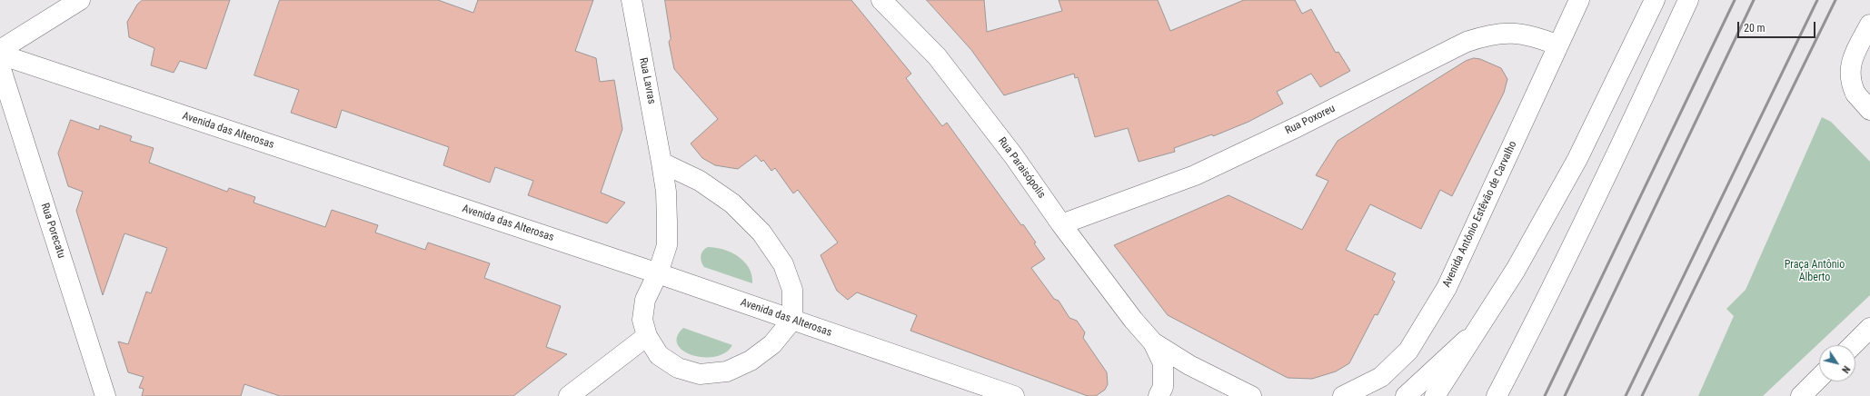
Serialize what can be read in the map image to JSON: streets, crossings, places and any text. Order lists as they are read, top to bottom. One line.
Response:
{"streets":{"main road":["Rua Lavras","Rua Poxoreu","Avenida das Alterosas","Rua Paraisópolis","Avenida Antônio Estêvão de Carvalho","Rua Porecatu"]},"crossings":[["Rua Lavras","Avenida das Alterosas"],["Rua Poxoreu","Rua Paraisópolis"],["Rua Poxoreu","Avenida Antônio Estêvão de Carvalho"]],"parks":["Praça Antônio Alberto"],"scale_bar":"20 m","north":"bottom right"}
